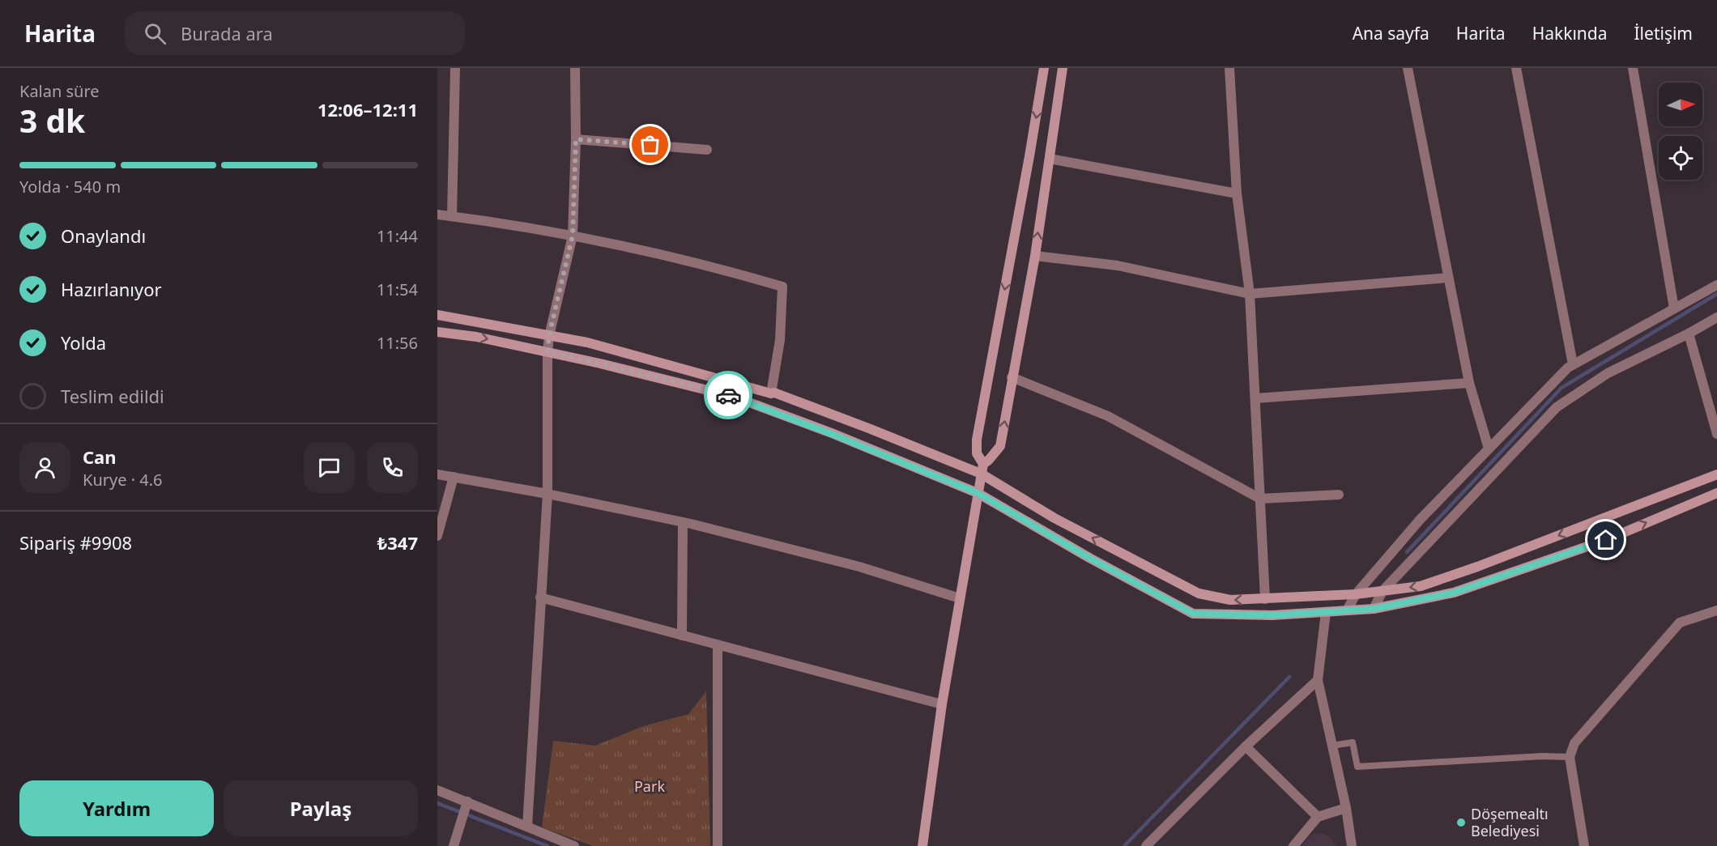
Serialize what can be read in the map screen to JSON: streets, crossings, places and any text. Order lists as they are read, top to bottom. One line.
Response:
{"parks":["Park"],"places":["Döşemealtı Belediyesi"],"north":"right","page":{"header":"Harita","search":"Burada ara","nav":["Ana sayfa","Harita","Hakkında","İletişim"],"heading":["3 dk","Kalan süre","12:06–12:11"],"panel":["Can","Kurye · 4.6","Sipariş #9908","₺347"],"bar":"Yolda · 540 m","list":[["Onaylandı","11:44"],["Hazırlanıyor","11:54"],["Yolda","11:56"],"Teslim edildi"],"buttons":["Yardım","Paylaş"]}}
